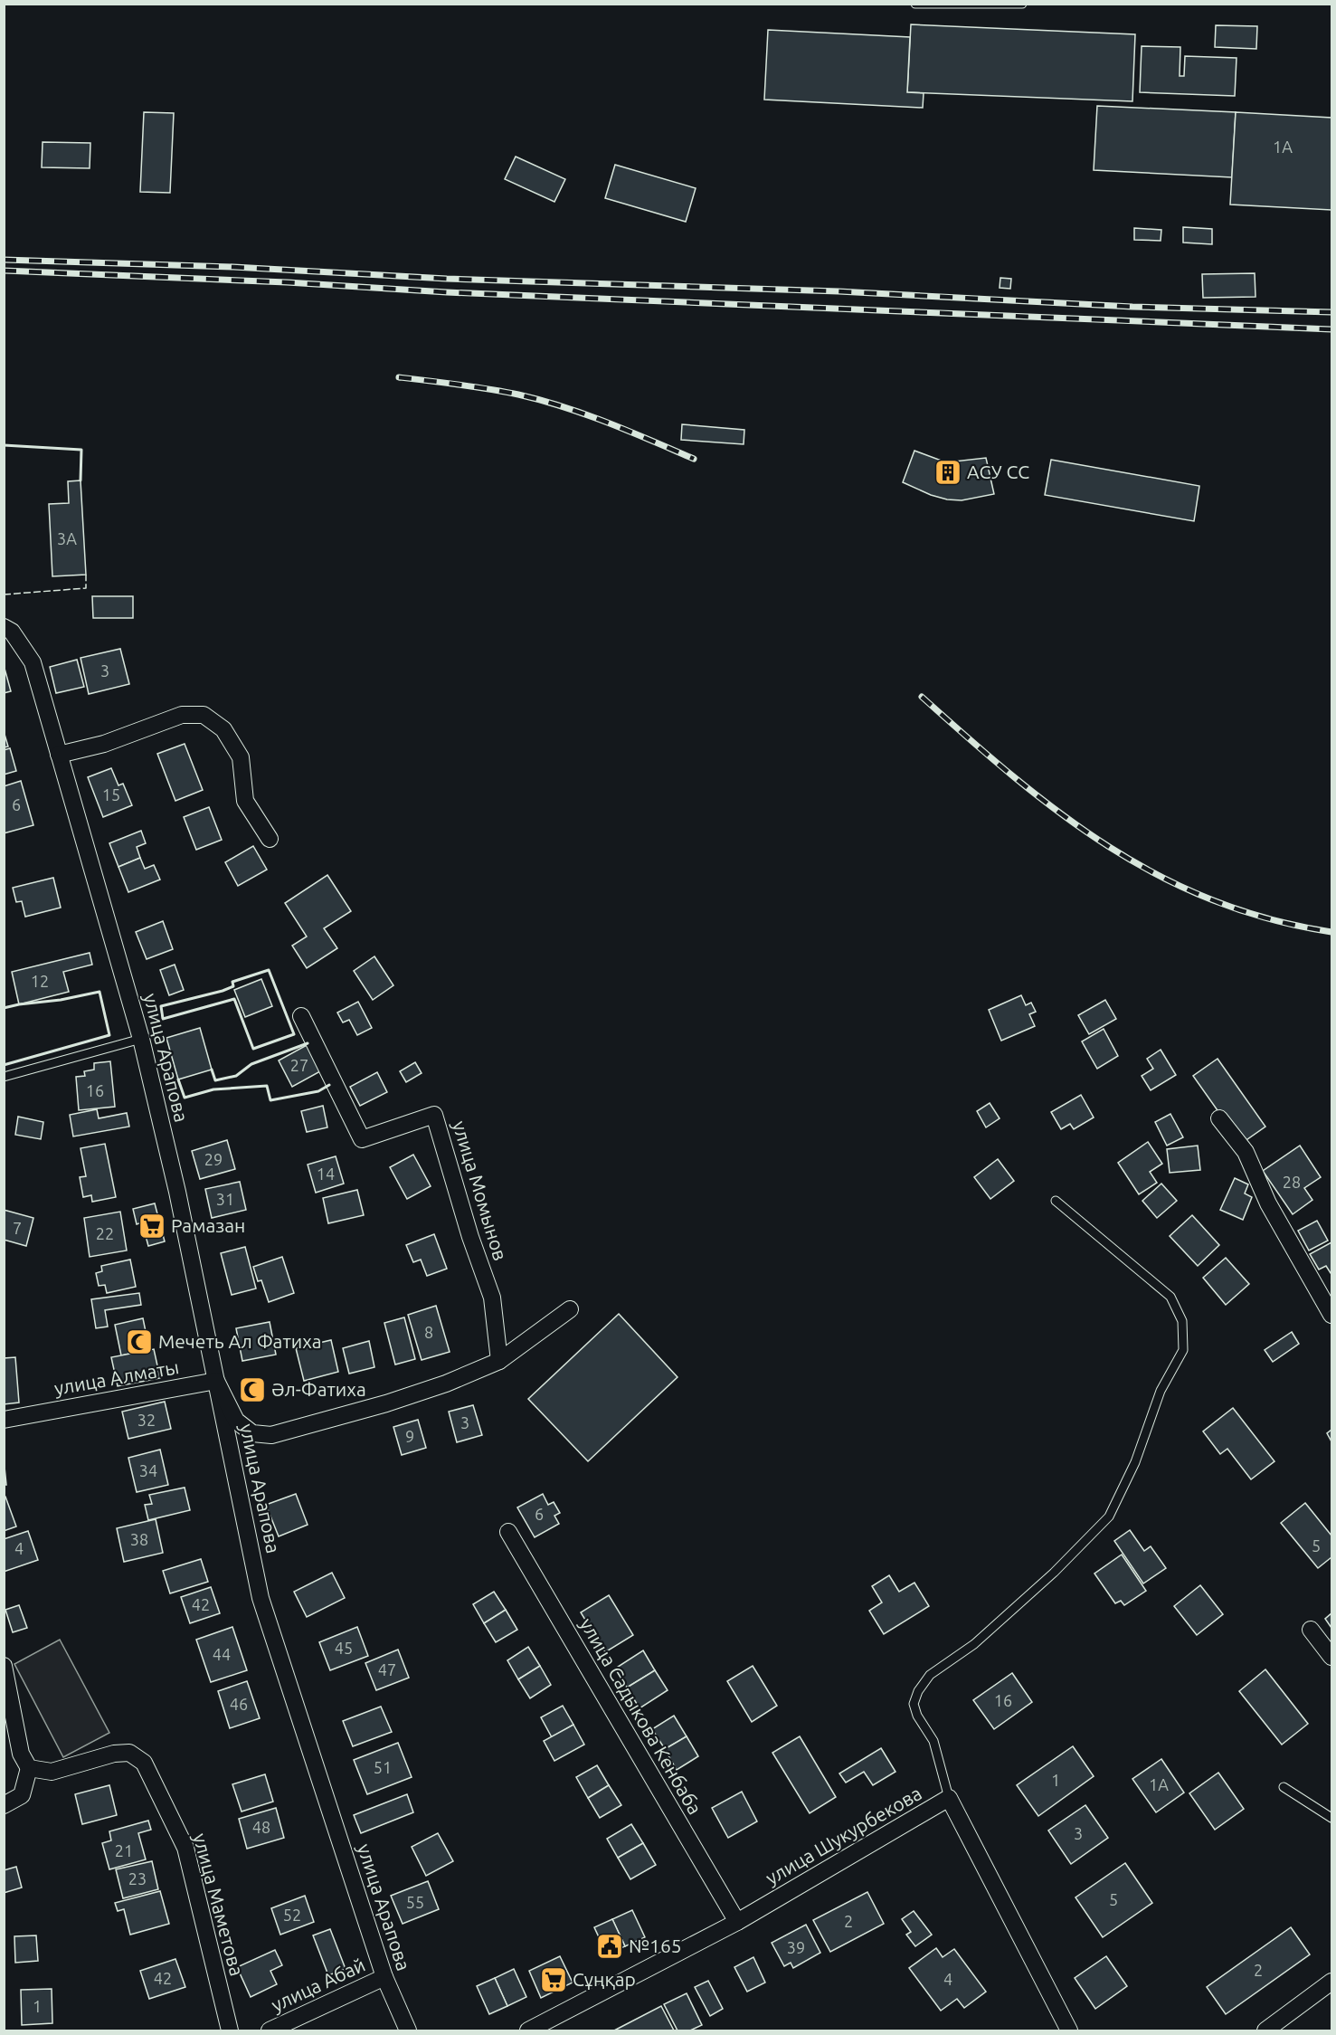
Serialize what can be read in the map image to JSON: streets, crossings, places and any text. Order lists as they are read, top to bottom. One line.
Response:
{"streets":{"street":["улица Арапова","улица Момынов","улица Алматы","улица Садыкова Кенбаба","улица Шукурбекова","улица Маметова","улица Абай"]},"crossings":[["улица Арапова","улица Алматы"],["улица Арапова","улица Абай"],["улица Садыкова Кенбаба","улица Шукурбекова"]],"places":{"building":["АСУ СС"],"supermarket":["Рамазан","Сұңқар"],"mosque":["Мечеть Ал Фатиха","Әл-Фатиха"],"public building":["№165"]},"house_numbers":["1А","3А","3","15","6","12","27","16","29","14","28","31","7","22","8","32","3","9","34","6","38","5","4","42","45","44","47","16","46","51","1","1А","48","3","21","23","5","55","52","2","39","2","42","4","1"]}
